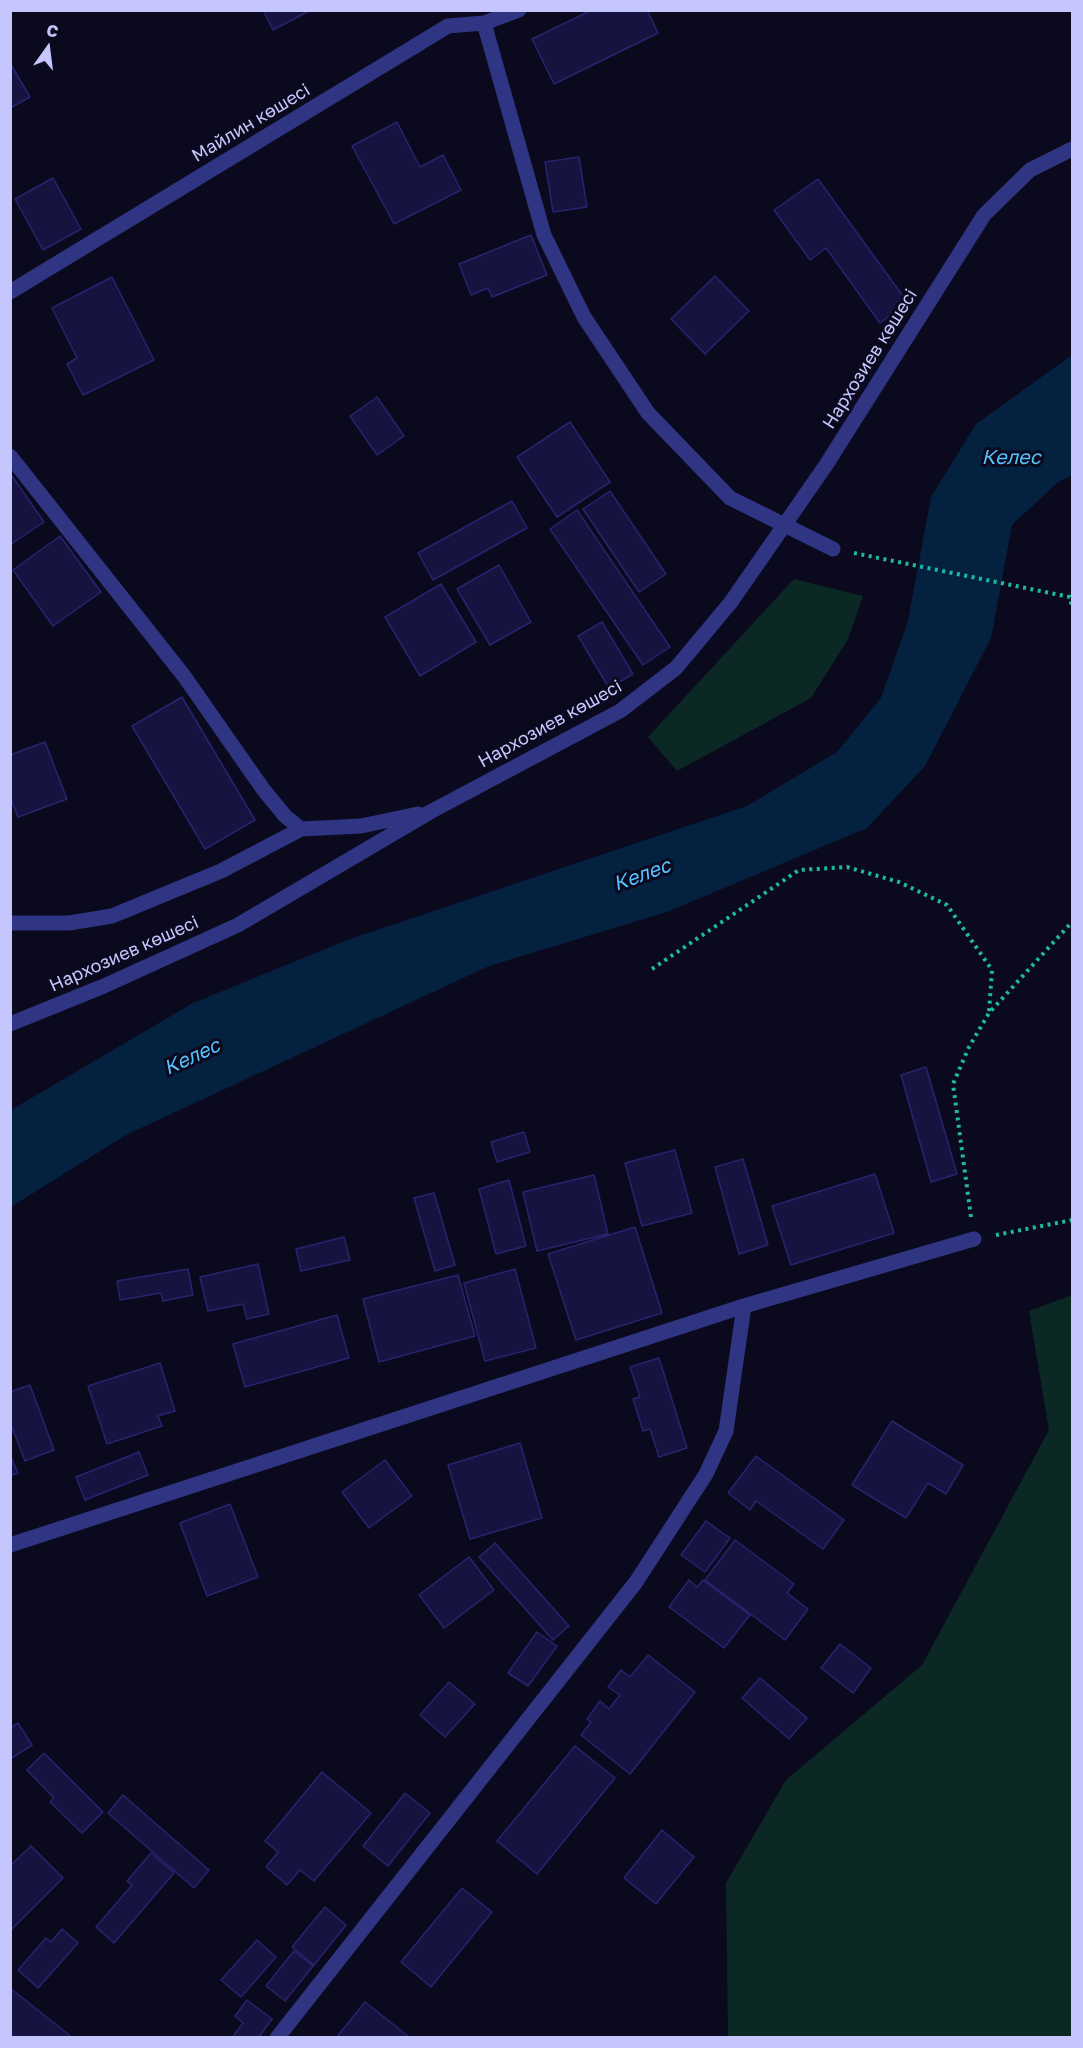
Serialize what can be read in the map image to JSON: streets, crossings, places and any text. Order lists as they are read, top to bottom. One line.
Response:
{"streets":{"street":["Майлин көшесі","Нархозиев көшесі"]},"water":["Келес"],"north":"top"}
